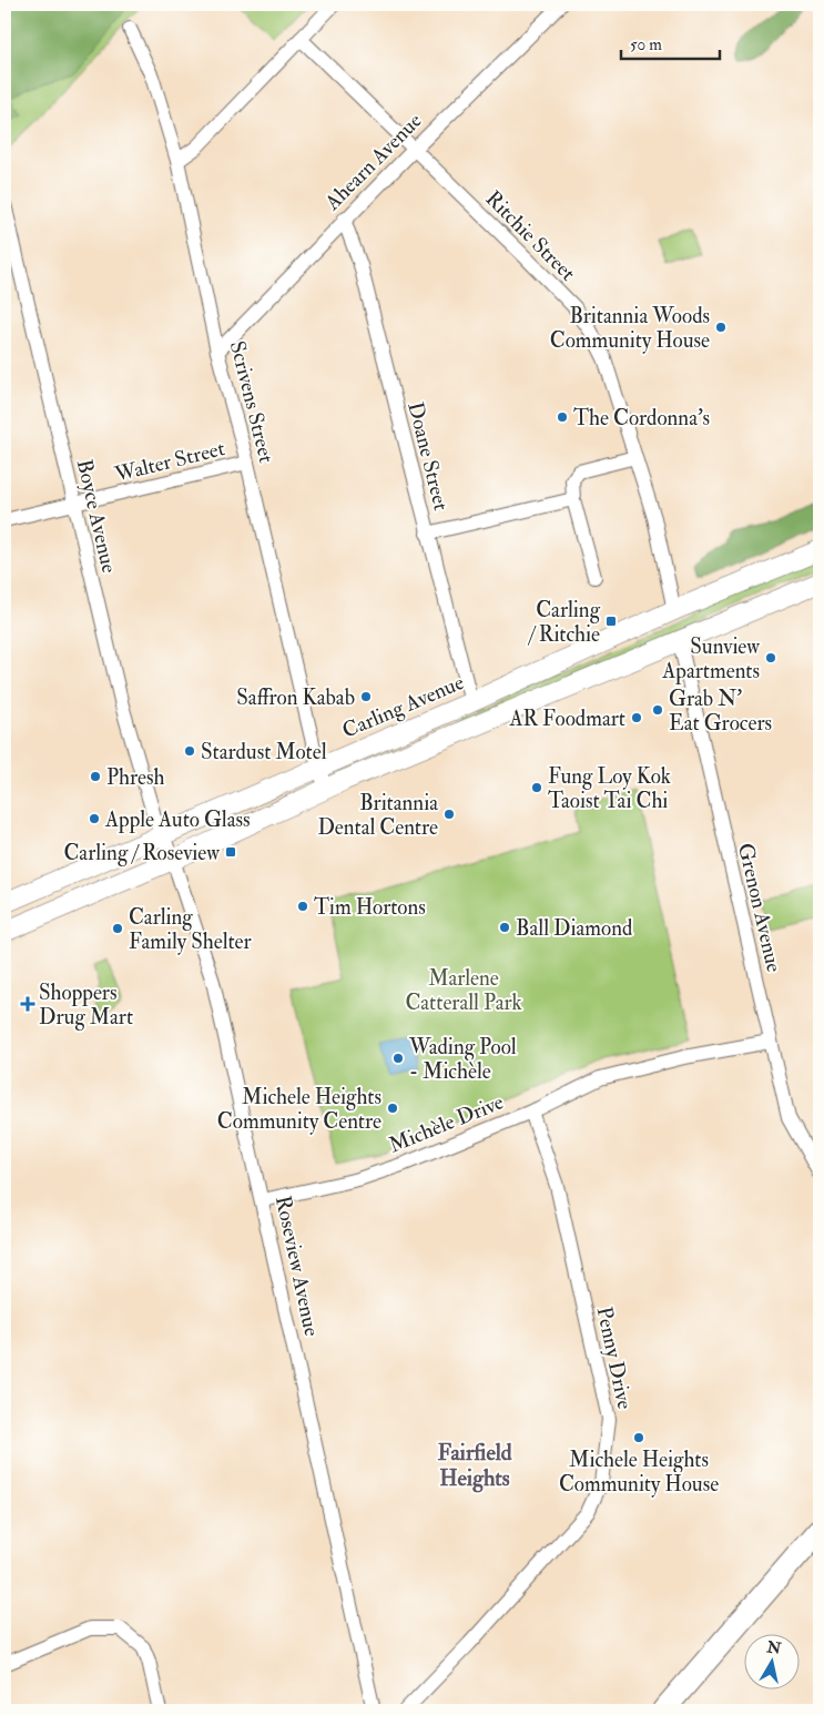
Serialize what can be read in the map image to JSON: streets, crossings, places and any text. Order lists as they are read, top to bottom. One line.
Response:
{"streets":{"main road":["Carling Avenue"],"street":["Ahearn Avenue","Ritchie Street","Scrivens Street","Doane Street","Walter Street","Boyce Avenue","Grenon Avenue","Michèle Drive","Roseview Avenue","Penny Drive"]},"crossings":[["Ahearn Avenue","Ritchie Street"],["Ahearn Avenue","Scrivens Street"],["Ahearn Avenue","Doane Street"],["Ritchie Street","Carling Avenue"],["Scrivens Street","Walter Street"],["Scrivens Street","Carling Avenue"],["Doane Street","Carling Avenue"],["Walter Street","Boyce Avenue"],["Boyce Avenue","Carling Avenue"],["Boyce Avenue","Roseview Avenue"],["Carling Avenue","Roseview Avenue"],["Grenon Avenue","Michèle Drive"],["Michèle Drive","Roseview Avenue"],["Michèle Drive","Penny Drive"]],"districts":["Fairfield Heights"],"parks":["Marlene Catterall Park"],"places":{"other":["Britannia Woods Community House","The Cordonna's","Sunview Apartments","Saffron Kabab","Grab N' Eat Grocers","AR Foodmart","Stardust Motel","Phresh","Fung Loy Kok Taoist Tai Chi","Britannia Dental Centre","Apple Auto Glass","Tim Hortons","Ball Diamond","Carling Family Shelter","Wading Pool - Michèle","Michele Heights Community Centre","Michele Heights Community House"],"transit":["Carling / Ritchie","Carling / Roseview"],"health":["Shoppers Drug Mart"]},"scale_bar":"50 m","north":"top"}
